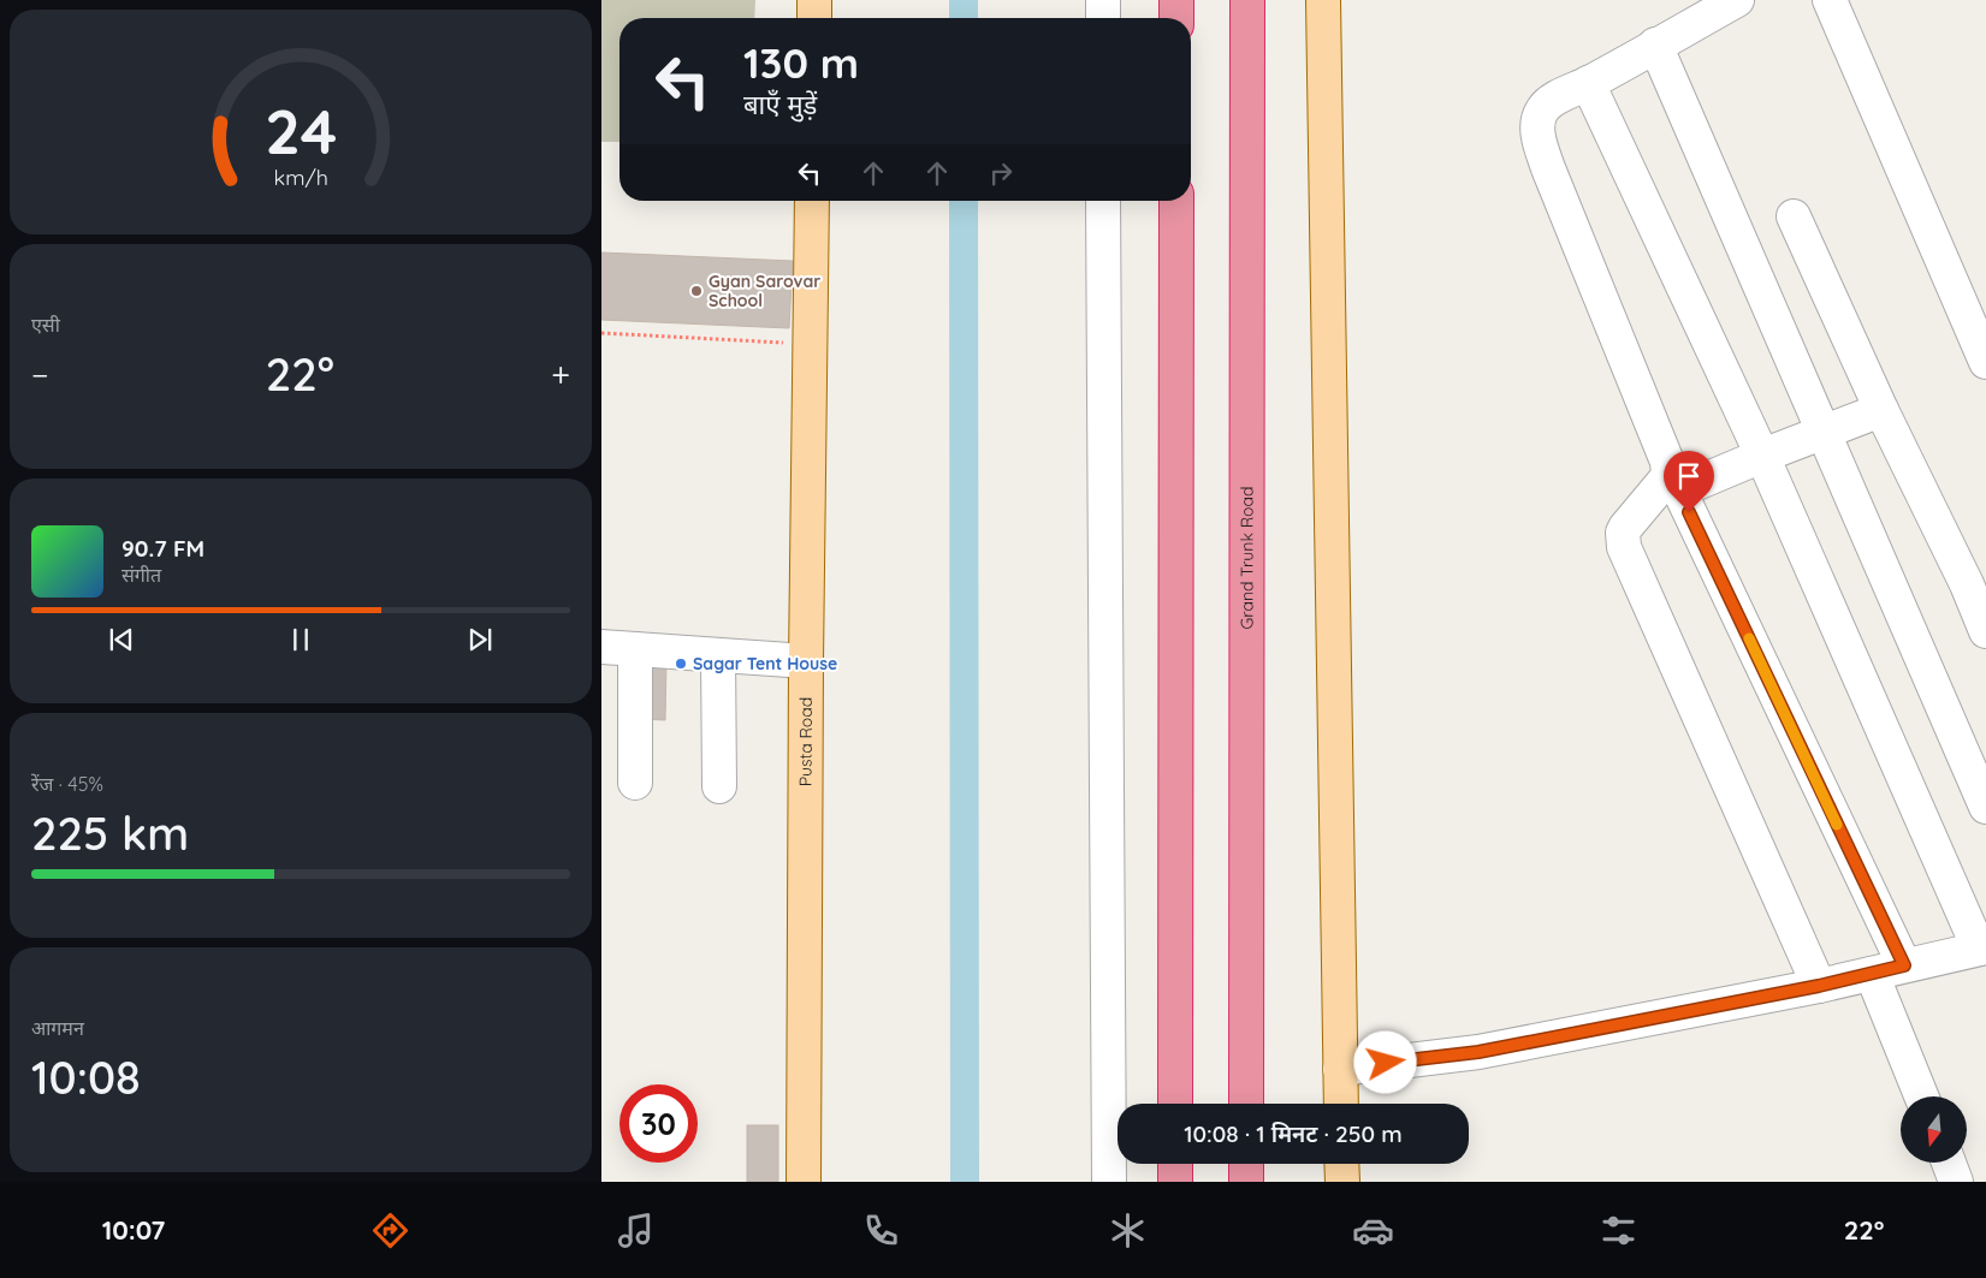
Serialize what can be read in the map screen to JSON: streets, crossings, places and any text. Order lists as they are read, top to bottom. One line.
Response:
{"streets":{"highway":["Grand Trunk Road"],"main road":["Pusta Road"]},"places":["Gyan Sarovar School","Sagar Tent House"],"north":"bottom","page":{"turn":["130 m","बाएँ मुड़ें"],"tile":["एसी",["रेंज · 45%","225 km"],["आगमन","10:08"]],"heat":["−","22°","+"],"song":["90.7 FM","संगीत"],"limit":"30","trip":"10:08 · 1 मिनट · 250 m","tabs":["10:07","22°"],"gauge":["24","km/h"]}}
